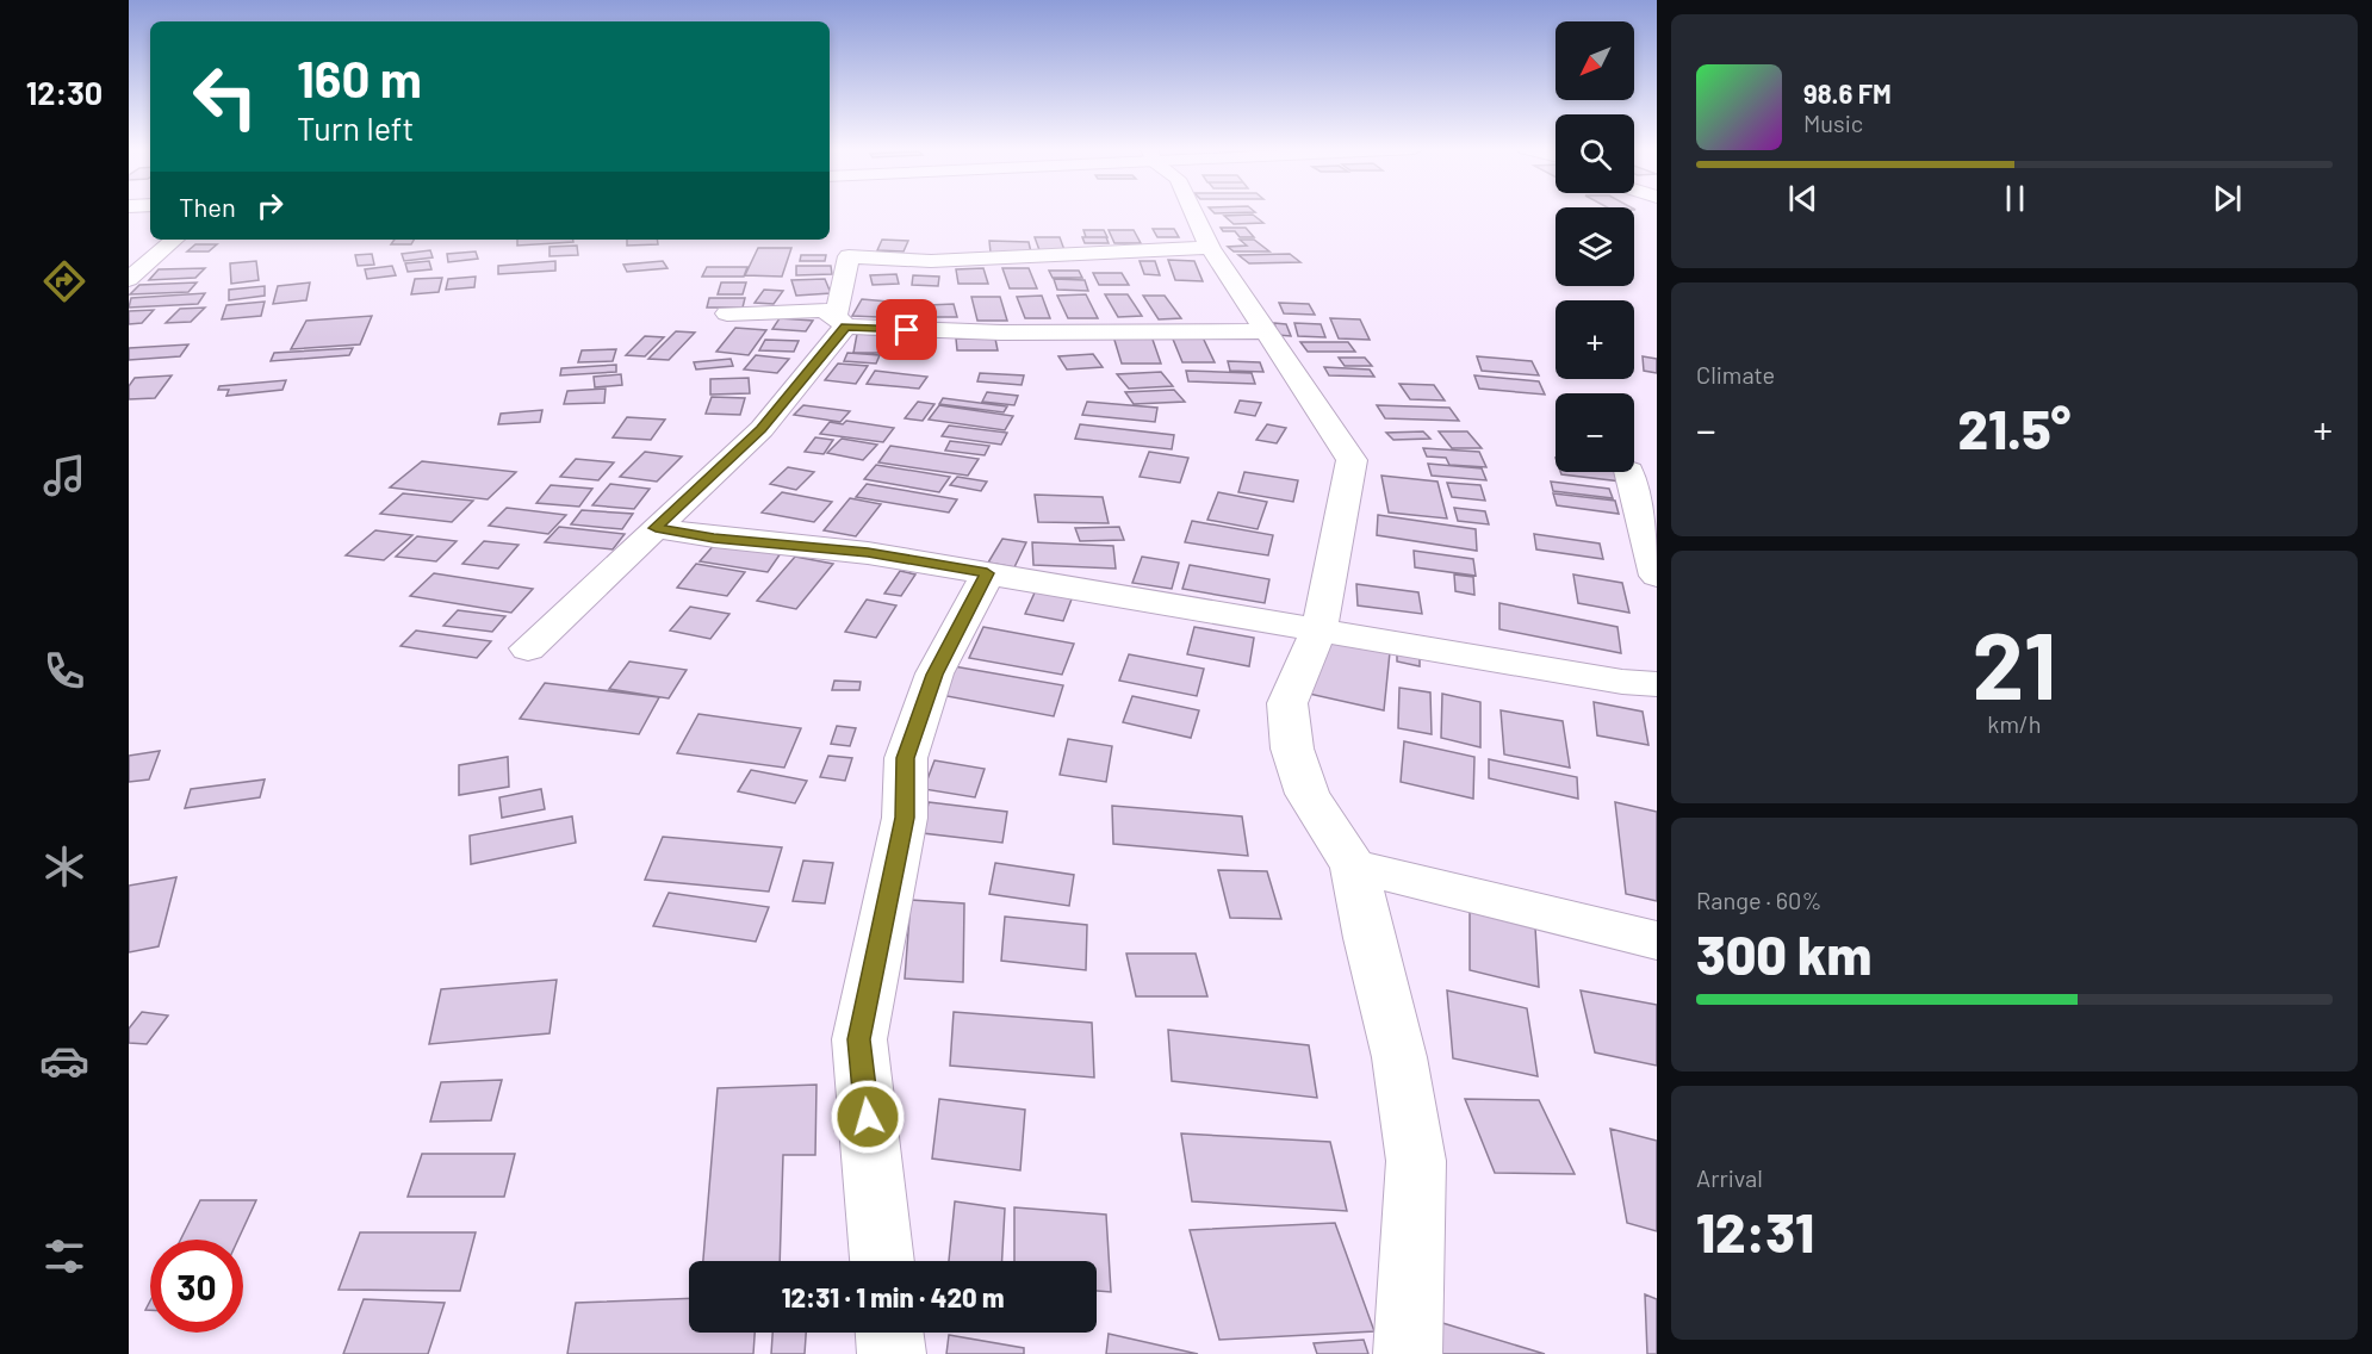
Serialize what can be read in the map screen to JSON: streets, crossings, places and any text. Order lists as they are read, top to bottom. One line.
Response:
{"north":"bottom left","page":{"tabs":"12:30","map_buttons":["+","−"],"turn":["160 m","Turn left"],"song":["98.6 FM","Music"],"then":"Then","tile":["Climate",["21","km/h"],["Range · 60%","300 km"],["Arrival","12:31"]],"heat":["−","21.5°","+"],"limit":"30","trip":"12:31 · 1 min · 420 m"}}
